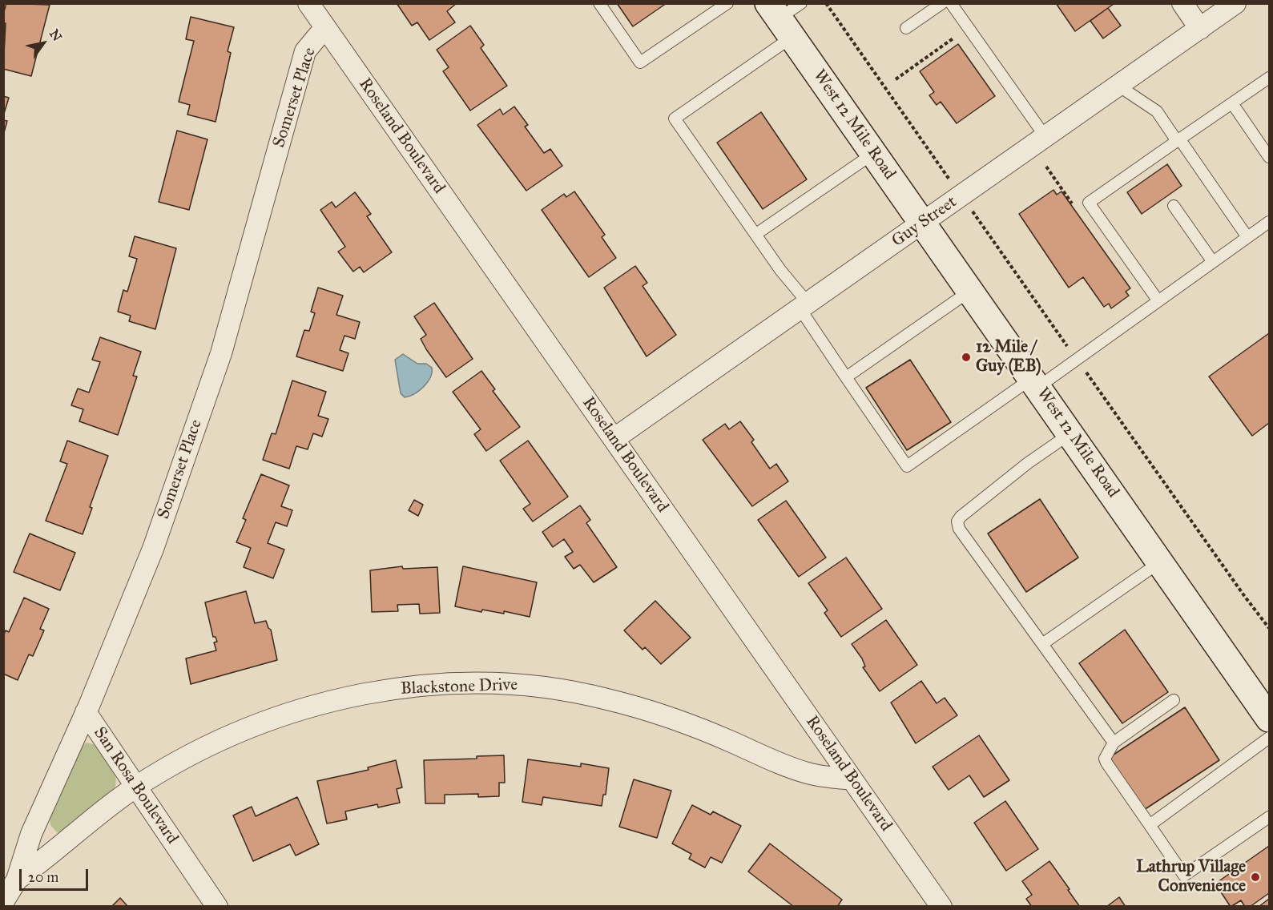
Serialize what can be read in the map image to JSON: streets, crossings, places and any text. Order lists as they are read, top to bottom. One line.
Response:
{"streets":{"main road":["West 12 Mile Road"],"street":["Somerset Place","Roseland Boulevard","Guy Street","Blackstone Drive","San Rosa Boulevard"]},"crossings":[["Somerset Place","Roseland Boulevard"],["Somerset Place","Blackstone Drive"],["Somerset Place","San Rosa Boulevard"],["West 12 Mile Road","Guy Street"],["Roseland Boulevard","Guy Street"],["Roseland Boulevard","Blackstone Drive"],["Blackstone Drive","San Rosa Boulevard"]],"places":["12 Mile / Guy (EB)","Lathrup Village Convenience"],"scale_bar":"20 m","north":"top right"}
